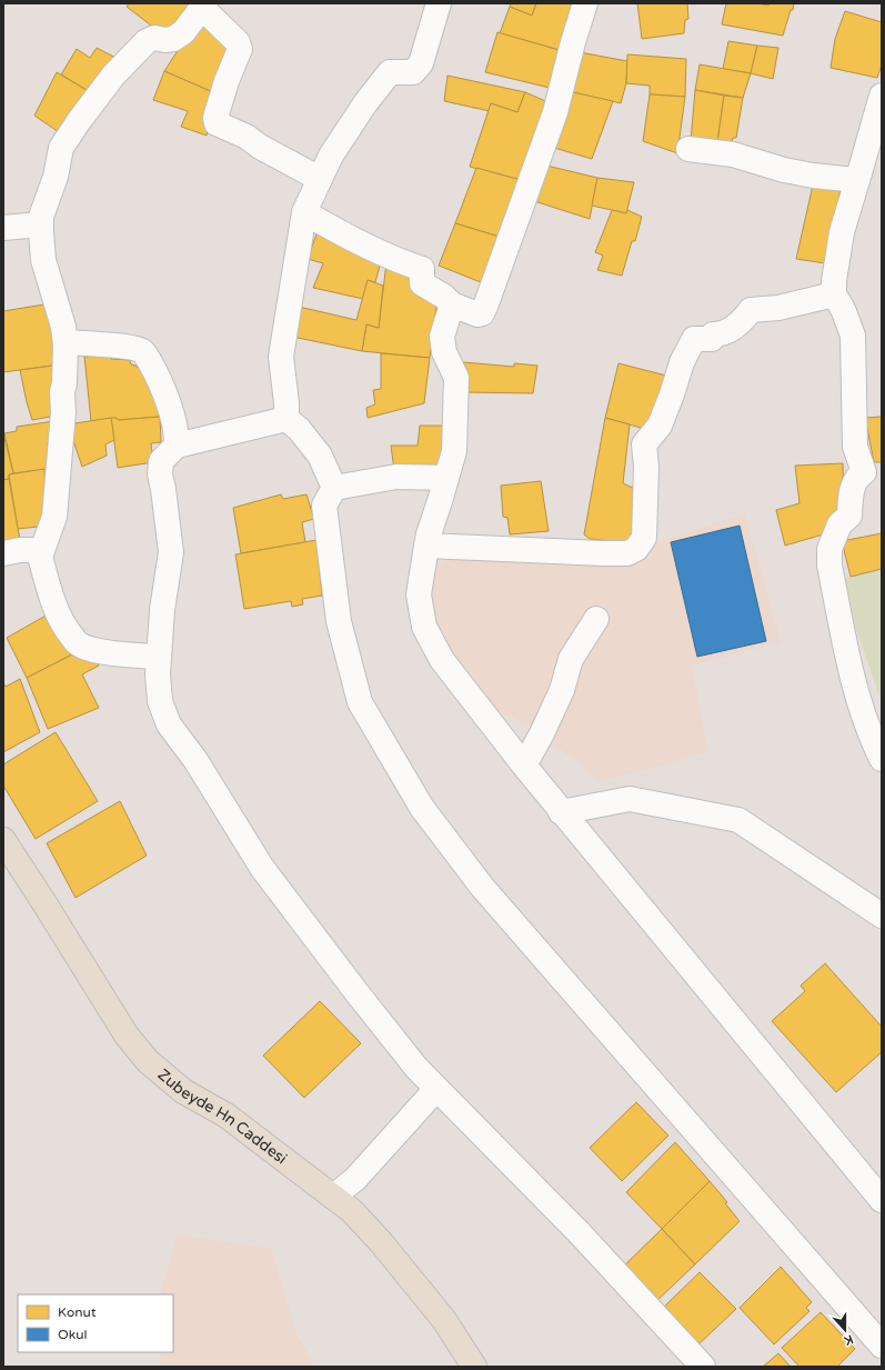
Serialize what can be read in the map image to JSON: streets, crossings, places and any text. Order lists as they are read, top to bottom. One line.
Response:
{"streets":{"main road":["Zubeyde Hn Caddesi"]},"legend":["Konut","Okul"],"north":"bottom"}
